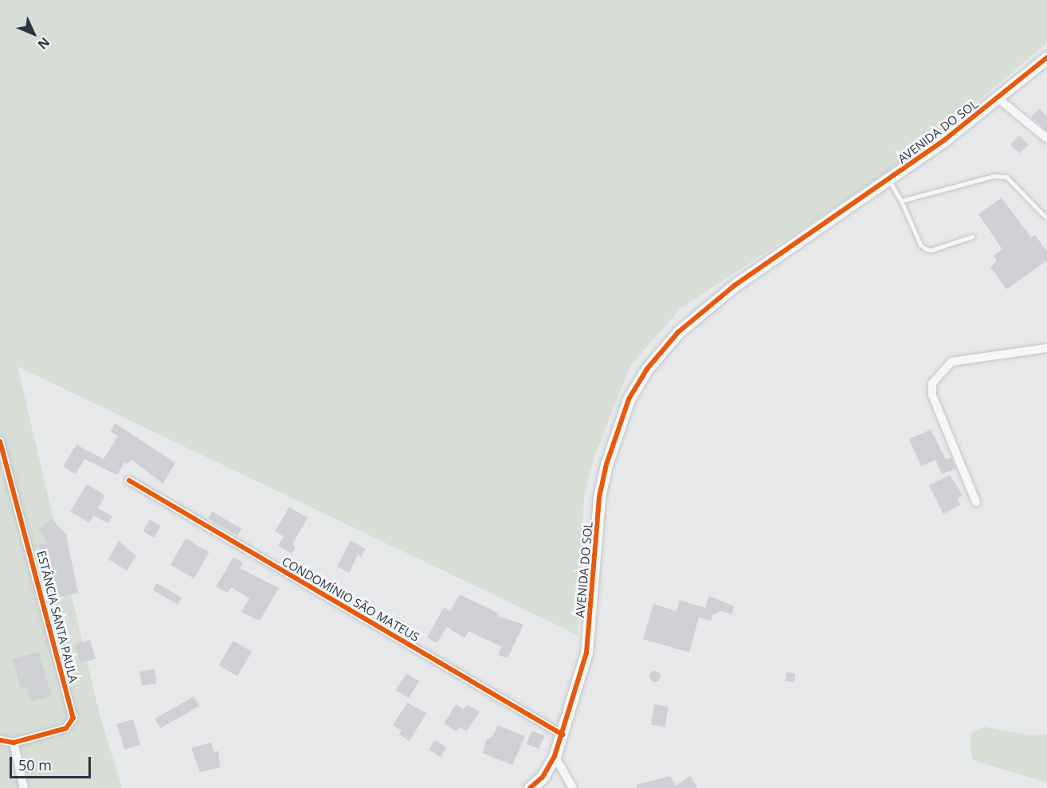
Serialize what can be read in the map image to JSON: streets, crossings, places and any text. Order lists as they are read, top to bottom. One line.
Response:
{"streets":{"street":["AVENIDA DO SOL","CONDOMÍNIO SÃO MATEUS","ESTÂNCIA SANTA PAULA"]},"crossings":[["AVENIDA DO SOL","CONDOMÍNIO SÃO MATEUS"]],"scale_bar":"50 m","north":"bottom right"}
